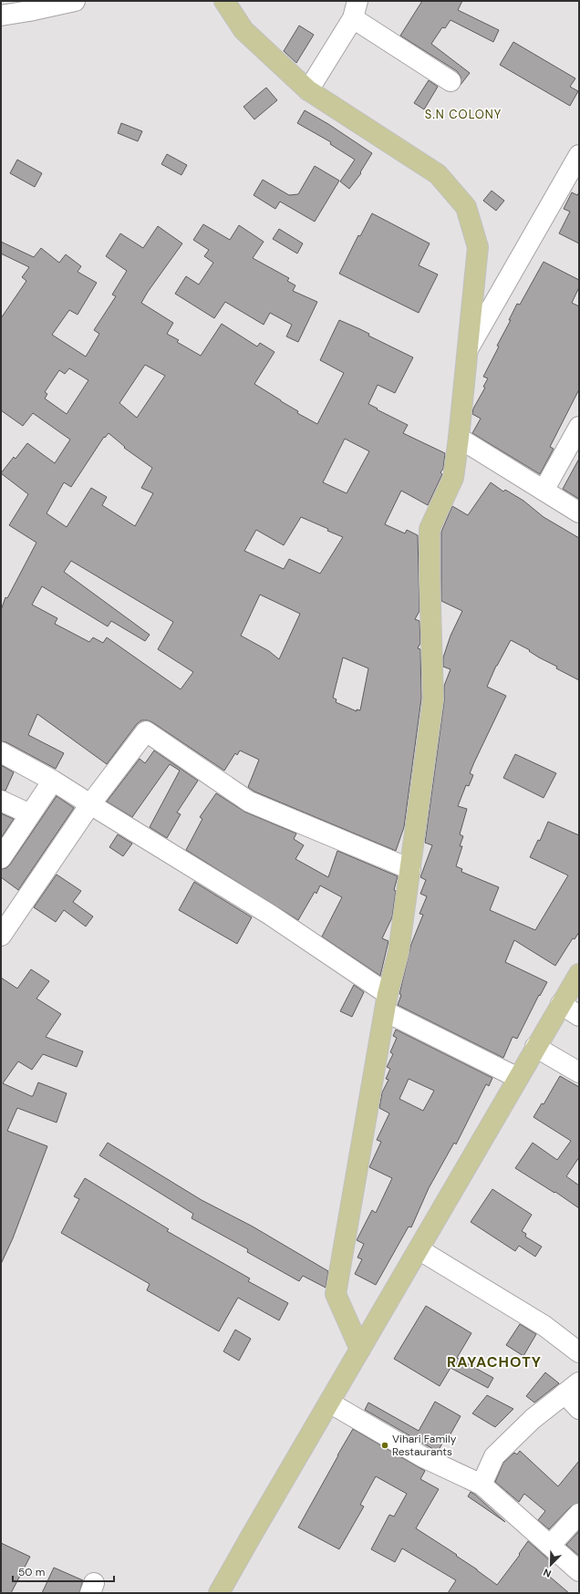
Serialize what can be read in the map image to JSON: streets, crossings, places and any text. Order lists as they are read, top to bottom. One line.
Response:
{"districts":["S.N COLONY","RAYACHOTY"],"places":["Vihari Family Restaurants"],"scale_bar":"50 m","north":"bottom left"}
